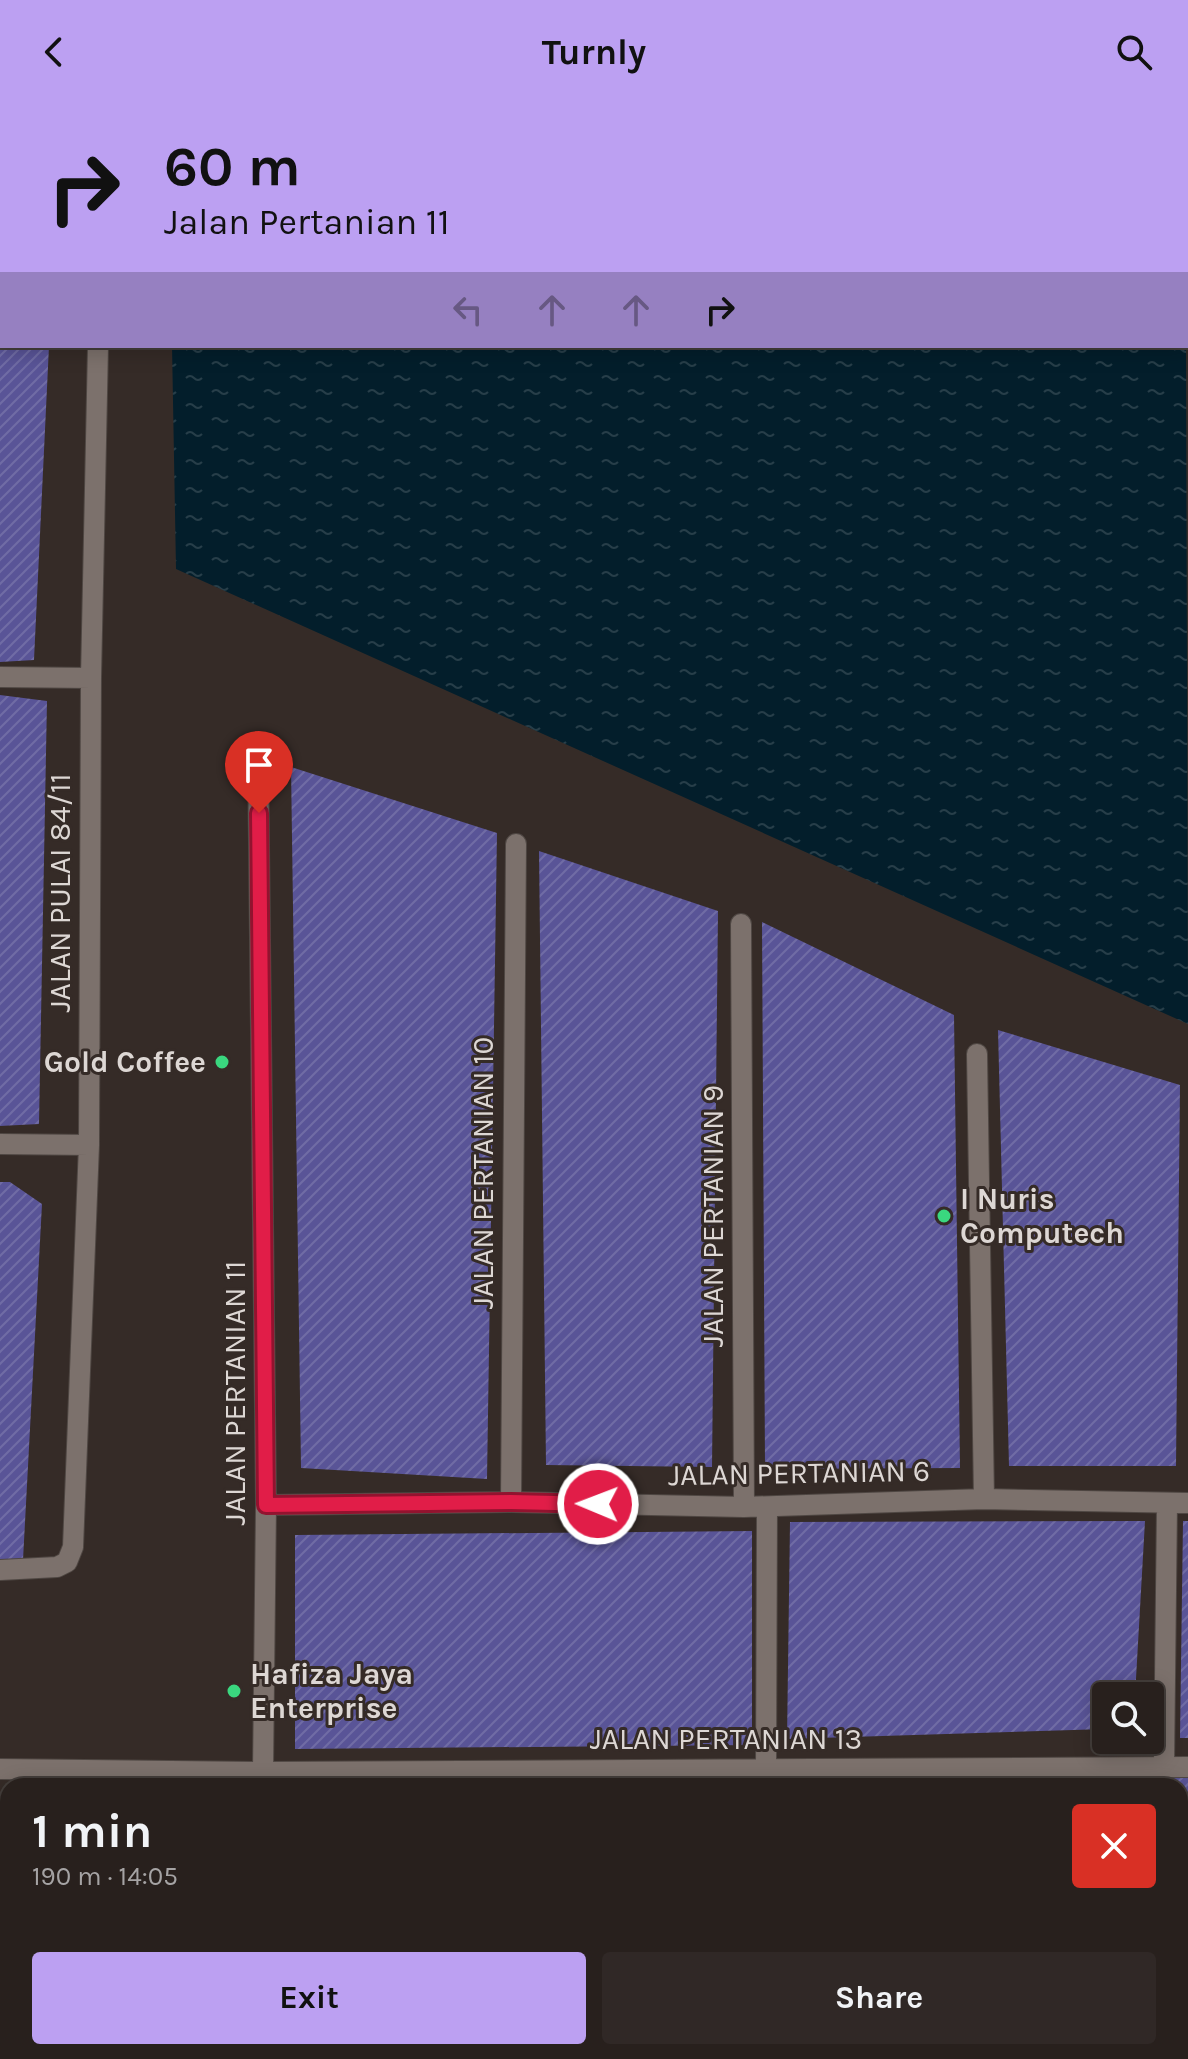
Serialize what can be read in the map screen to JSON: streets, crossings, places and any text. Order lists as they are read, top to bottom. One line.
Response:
{"streets":{"street":["JALAN PULAI 84/11","JALAN PERTANIAN 10","JALAN PERTANIAN 9","JALAN PERTANIAN 11","JALAN PERTANIAN 6","JALAN PERTANIAN 13"]},"crossings":[["JALAN PERTANIAN 10","JALAN PERTANIAN 6"],["JALAN PERTANIAN 9","JALAN PERTANIAN 6"],["JALAN PERTANIAN 11","JALAN PERTANIAN 6"],["JALAN PERTANIAN 11","JALAN PERTANIAN 13"]],"places":["Gold Coffee","I Nuris Computech","Hafiza Jaya Enterprise"],"page":{"header":"Turnly","turn":["60 m","Jalan Pertanian 11"],"heading":["1 min","190 m · 14:05"],"buttons":["Exit","Share"]}}
